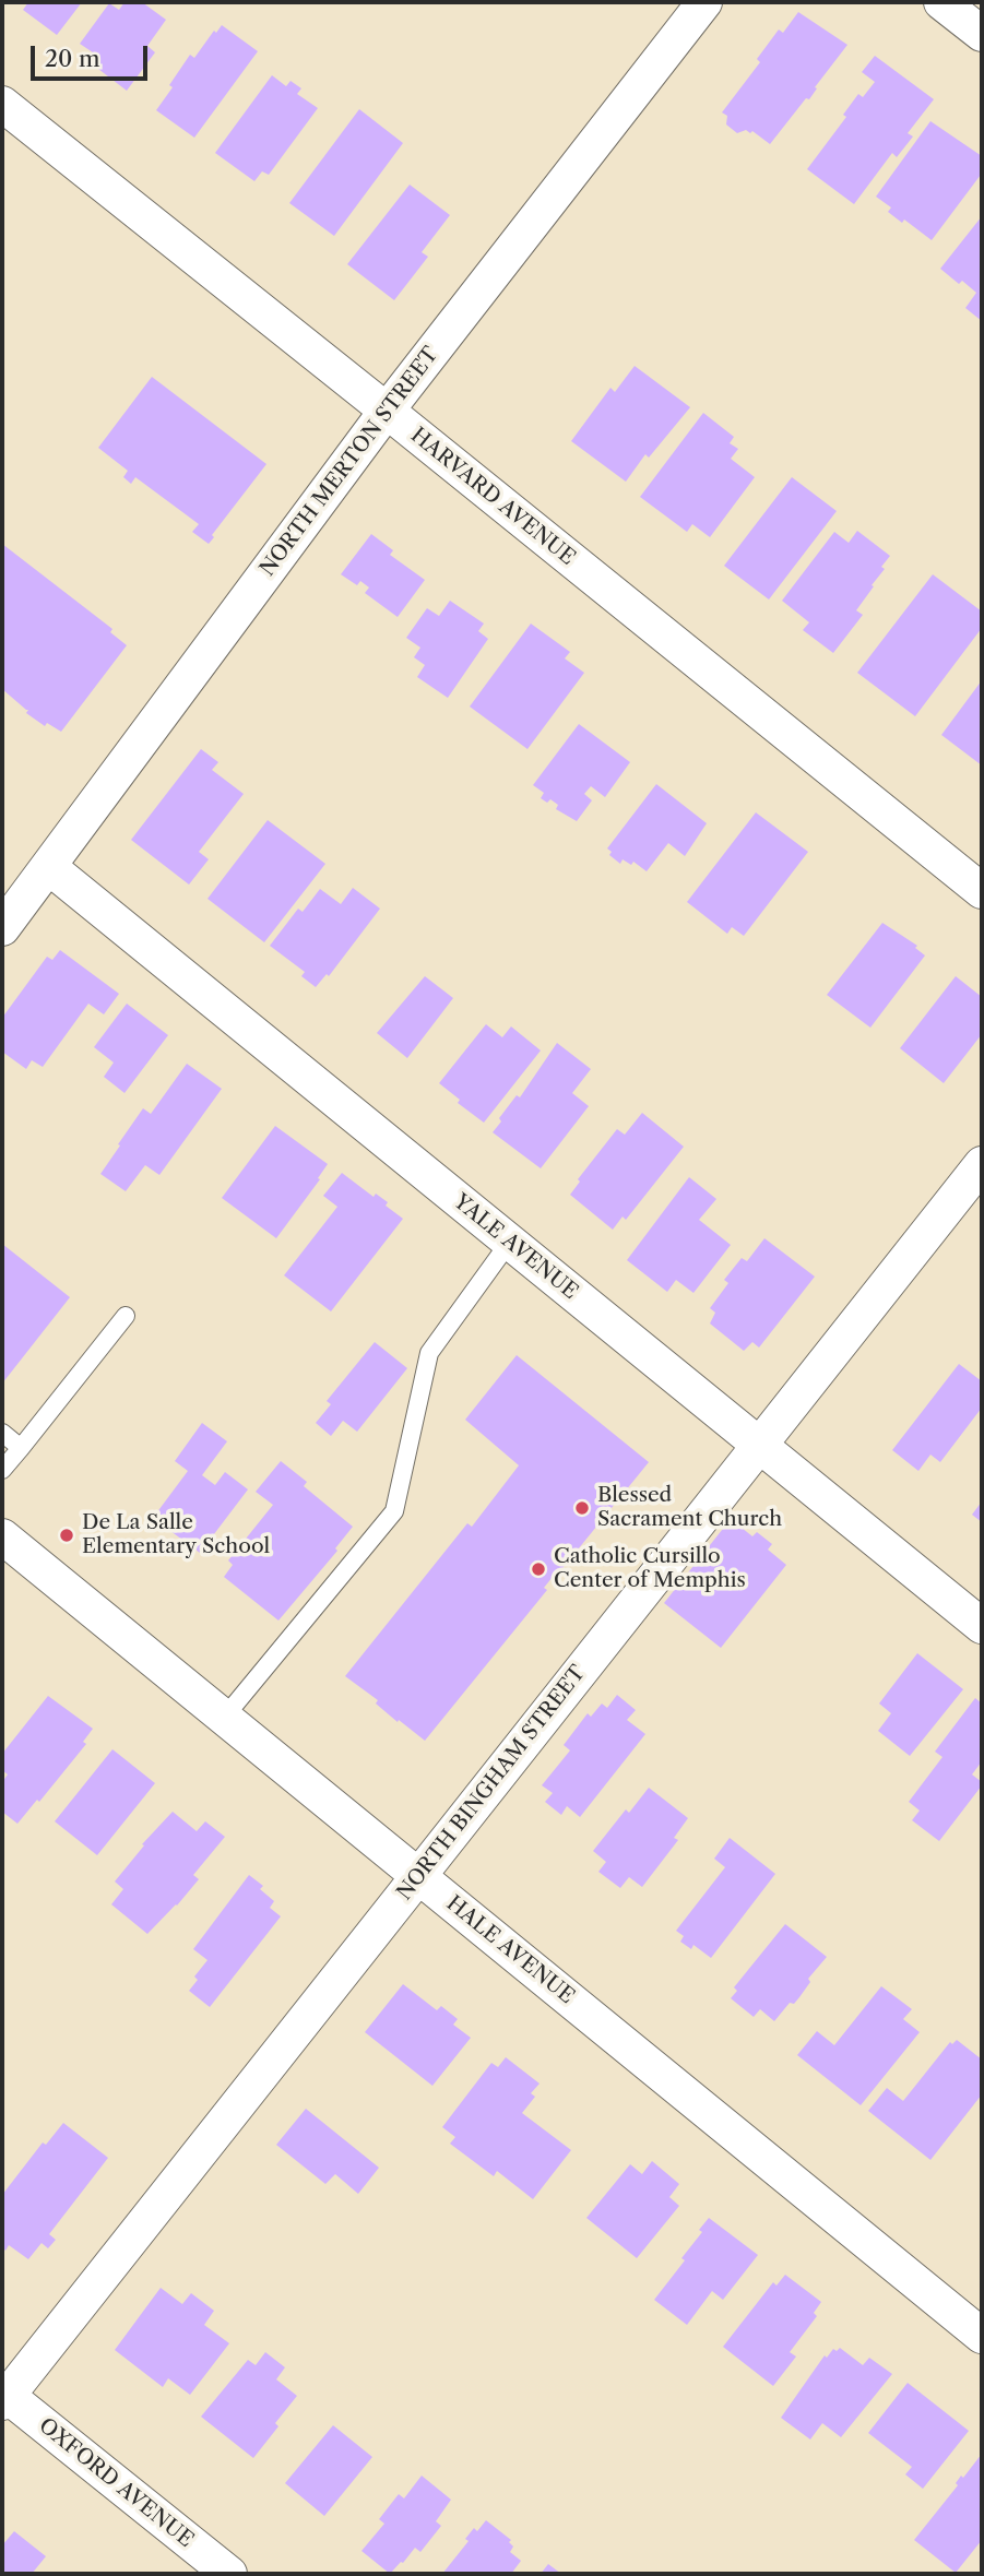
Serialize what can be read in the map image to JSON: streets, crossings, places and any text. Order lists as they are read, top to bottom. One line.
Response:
{"streets":{"street":["NORTH MERTON STREET","HARVARD AVENUE","YALE AVENUE","NORTH BINGHAM STREET","HALE AVENUE","OXFORD AVENUE"]},"crossings":[["NORTH MERTON STREET","HARVARD AVENUE"],["NORTH MERTON STREET","YALE AVENUE"],["YALE AVENUE","NORTH BINGHAM STREET"],["NORTH BINGHAM STREET","HALE AVENUE"],["NORTH BINGHAM STREET","OXFORD AVENUE"]],"places":["Blessed Sacrament Church","De La Salle Elementary School","Catholic Cursillo Center of Memphis"],"scale_bar":"20 m"}
